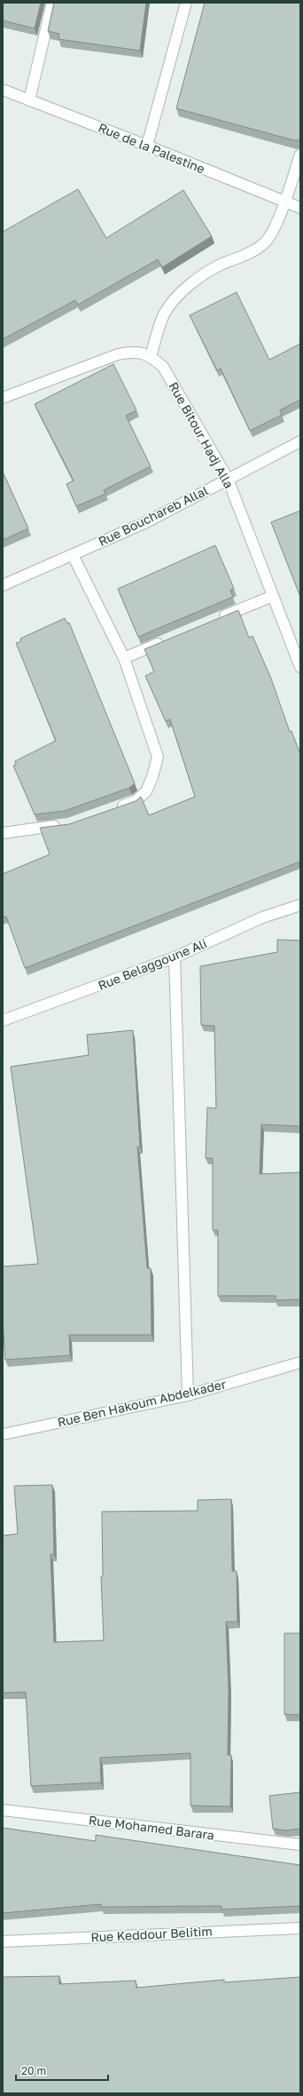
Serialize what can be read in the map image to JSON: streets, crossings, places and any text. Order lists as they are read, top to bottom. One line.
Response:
{"streets":{"street":["Rue de la Palestine","Rue Bitour Hadj Alla","Rue Bouchareb Allal","Rue Belaggoune Ali","Rue Ben Hakoum Abdelkader","Rue Mohamed Barara","Rue Keddour Belitim"]},"crossings":[["Rue Bitour Hadj Alla","Rue Bouchareb Allal"]],"scale_bar":"20 m"}
